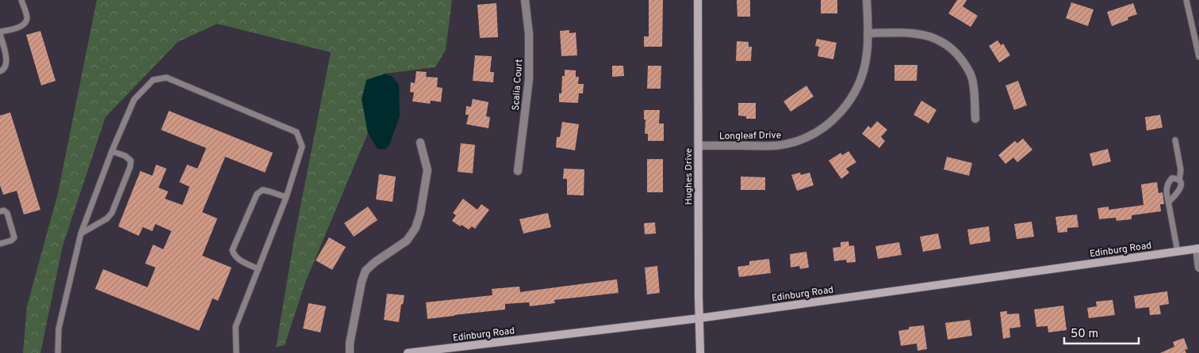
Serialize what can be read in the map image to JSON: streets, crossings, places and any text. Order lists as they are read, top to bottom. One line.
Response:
{"streets":{"main road":["Hughes Drive","Edinburg Road"],"street":["Scalia Court","Longleaf Drive"]},"crossings":[["Longleaf Drive","Hughes Drive"],["Hughes Drive","Edinburg Road"]],"scale_bar":"50 m"}
